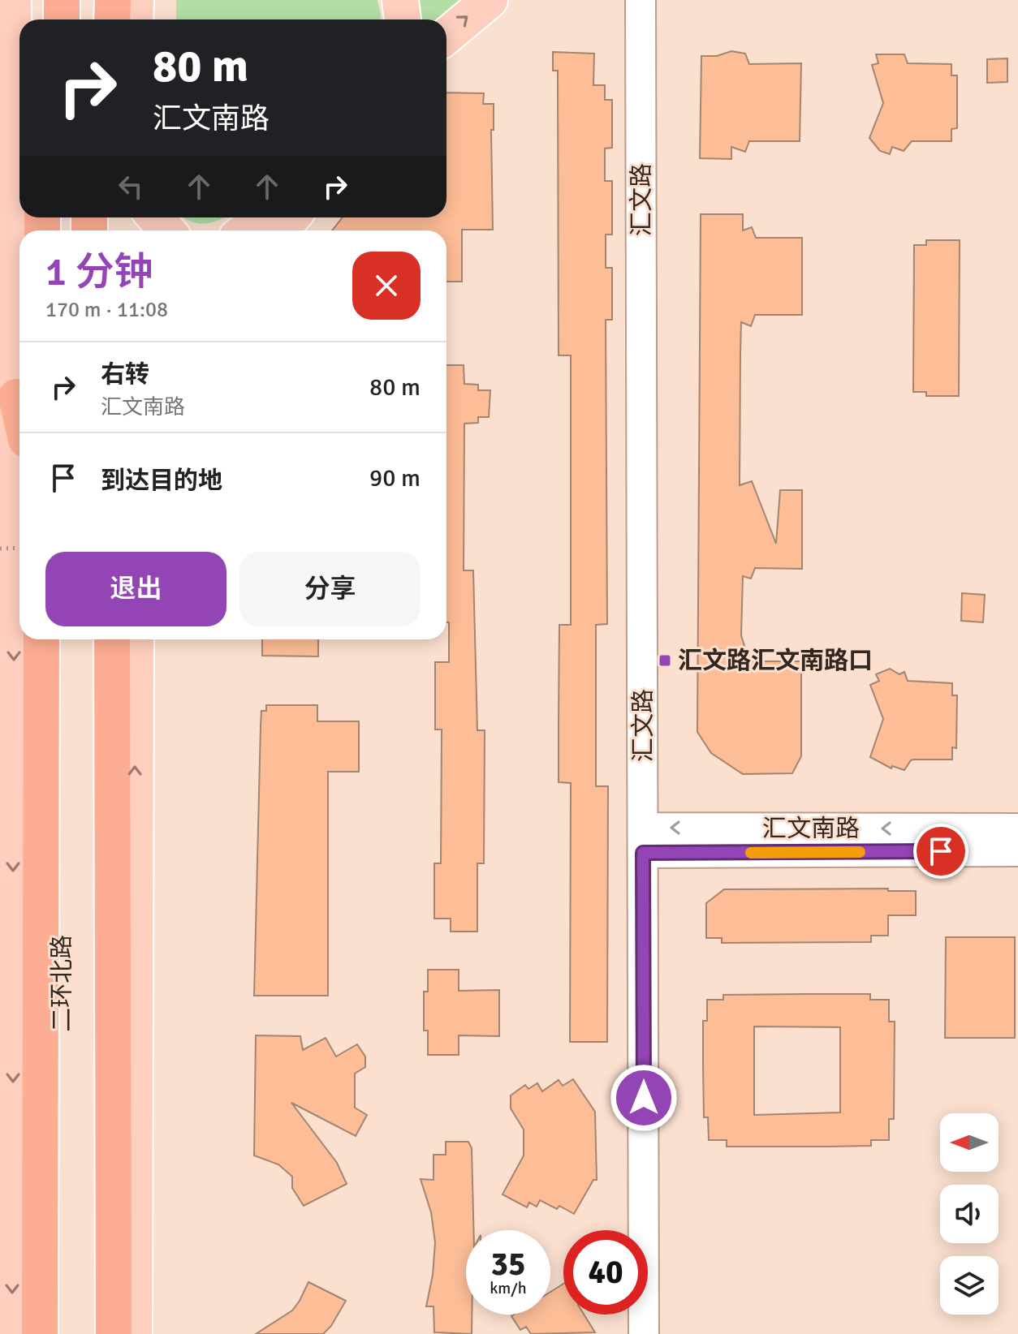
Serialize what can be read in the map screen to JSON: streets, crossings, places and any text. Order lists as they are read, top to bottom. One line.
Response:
{"streets":{"highway":["二环北路"],"street":["汇文路","汇文南路"]},"crossings":[["汇文路","汇文南路"]],"places":{"transit":["汇文路汇文南路口"]},"north":"left","page":{"turn":["80 m","汇文南路"],"heading":["1 分钟","170 m · 11:08"],"list":[{"name":"右转","note":"汇文南路","value":"80 m"},{"name":"到达目的地","value":"90 m"}],"buttons":["退出","分享"],"speed":"35 km/h","limit":"40"}}
